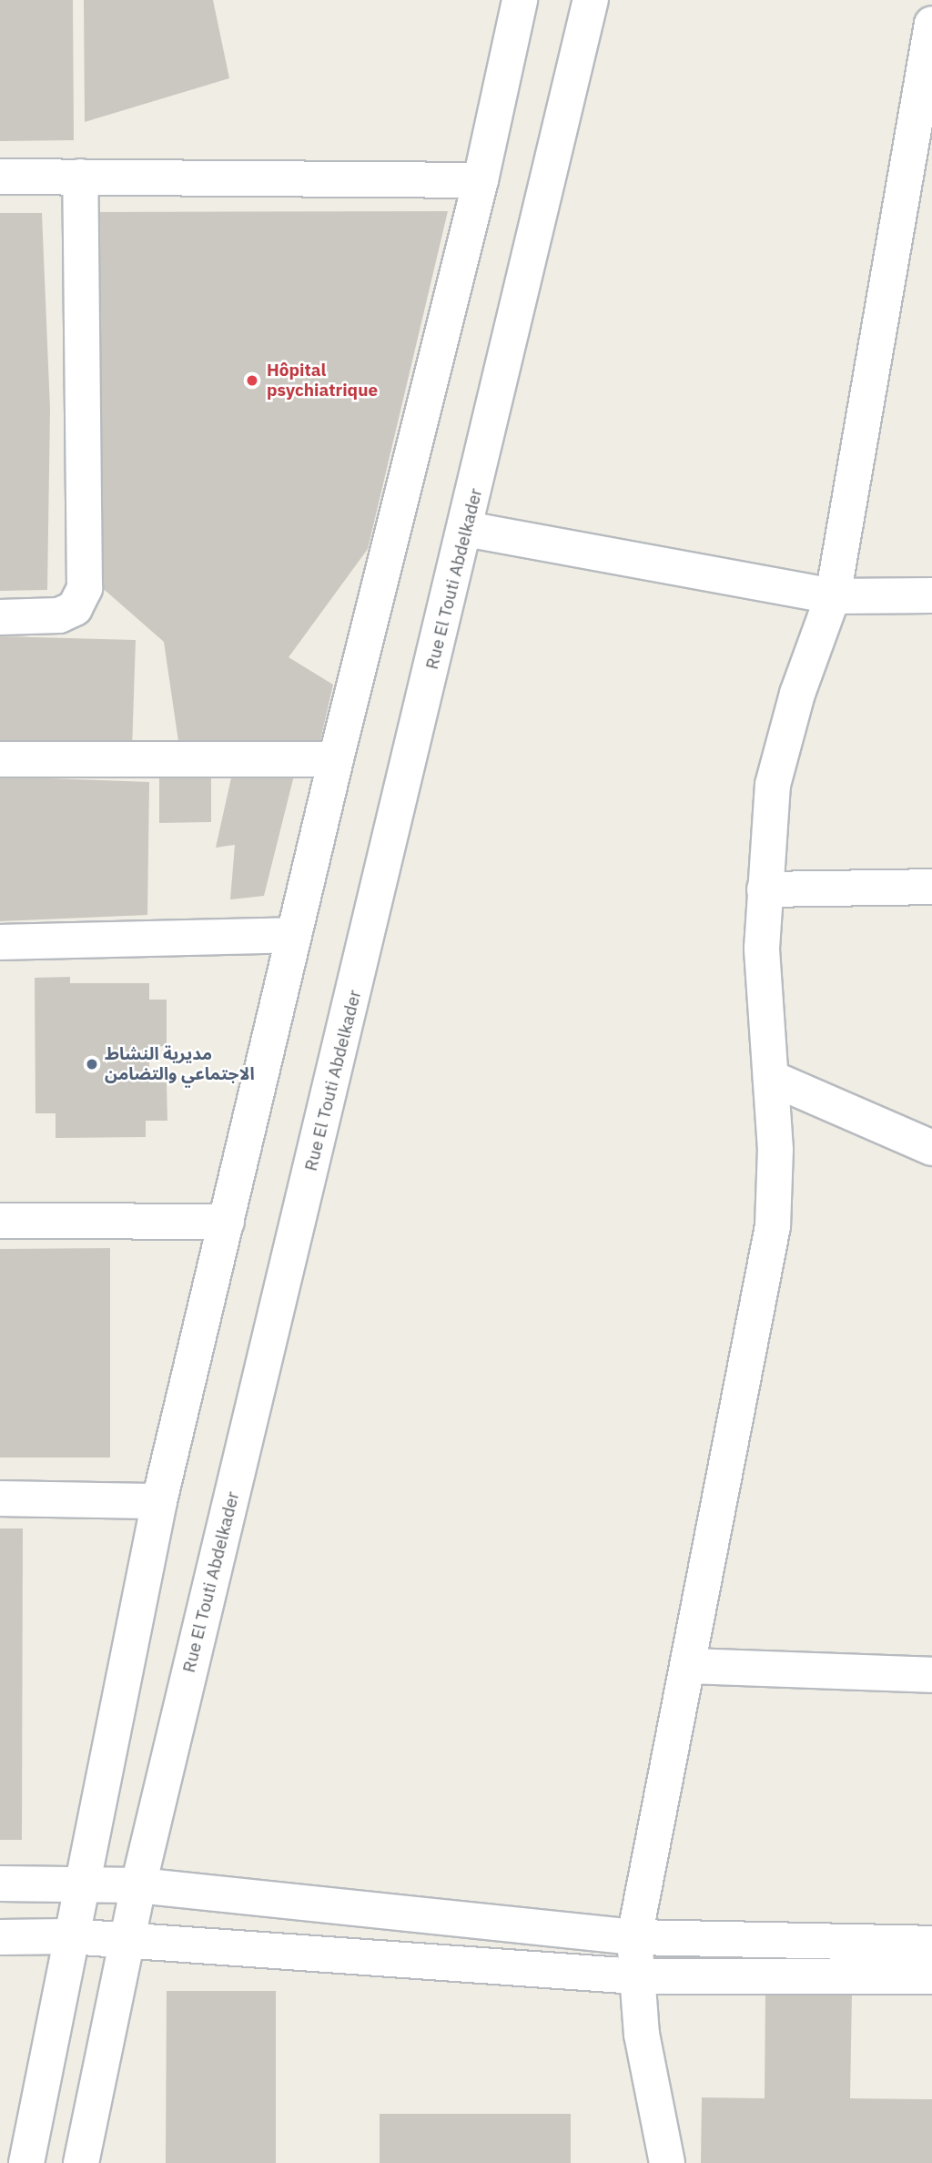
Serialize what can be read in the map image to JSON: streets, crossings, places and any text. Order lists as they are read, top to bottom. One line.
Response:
{"streets":{"street":["Rue El Touti Abdelkader"]},"places":["Hôpital psychiatrique","مديرية النشاط الاجتماعي والتضامن"]}
